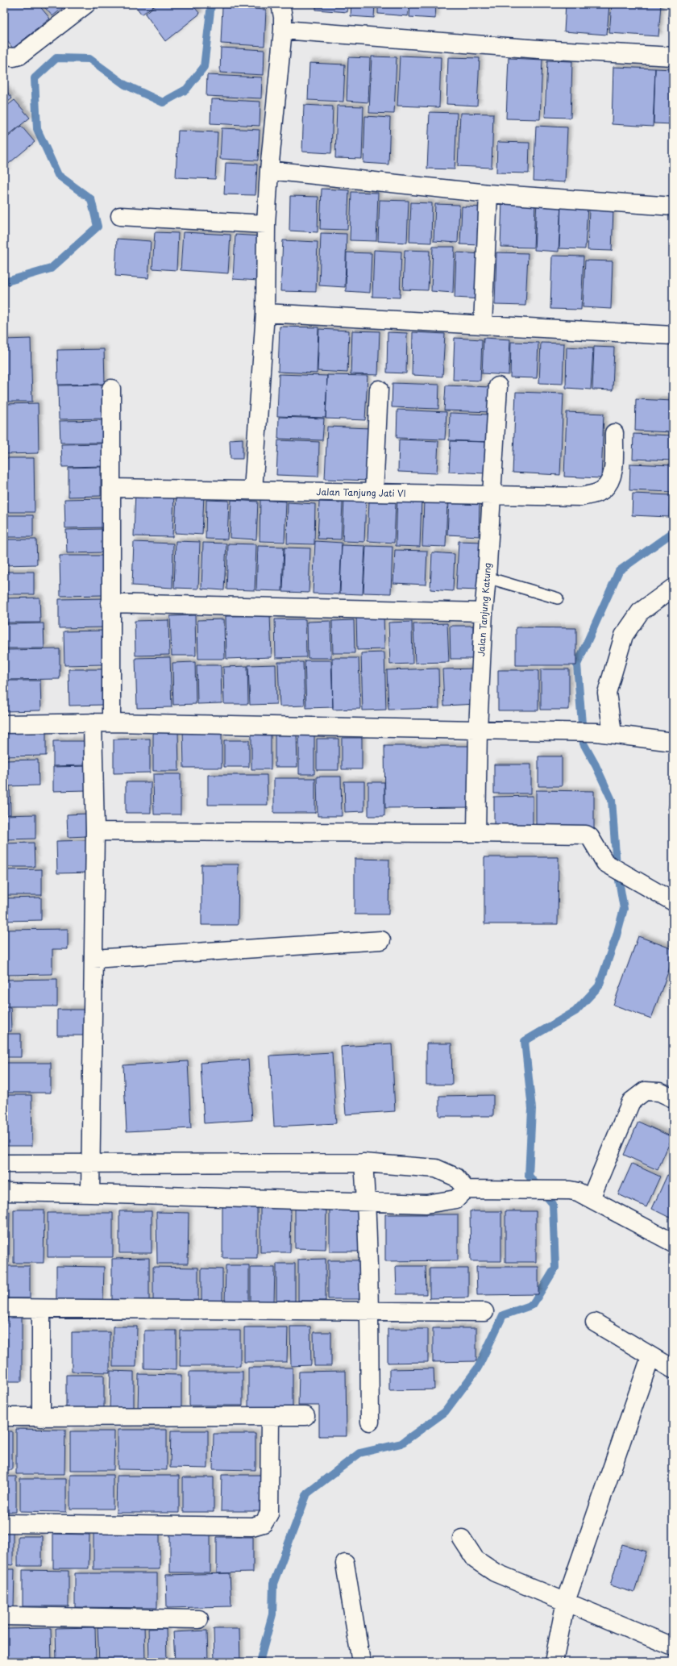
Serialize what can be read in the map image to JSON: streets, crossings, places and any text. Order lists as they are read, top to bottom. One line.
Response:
{"streets":{"street":["Jalan Tanjung Jati VI","Jalan Tanjung Katung"]},"crossings":[["Jalan Tanjung Jati VI","Jalan Tanjung Katung"]]}
